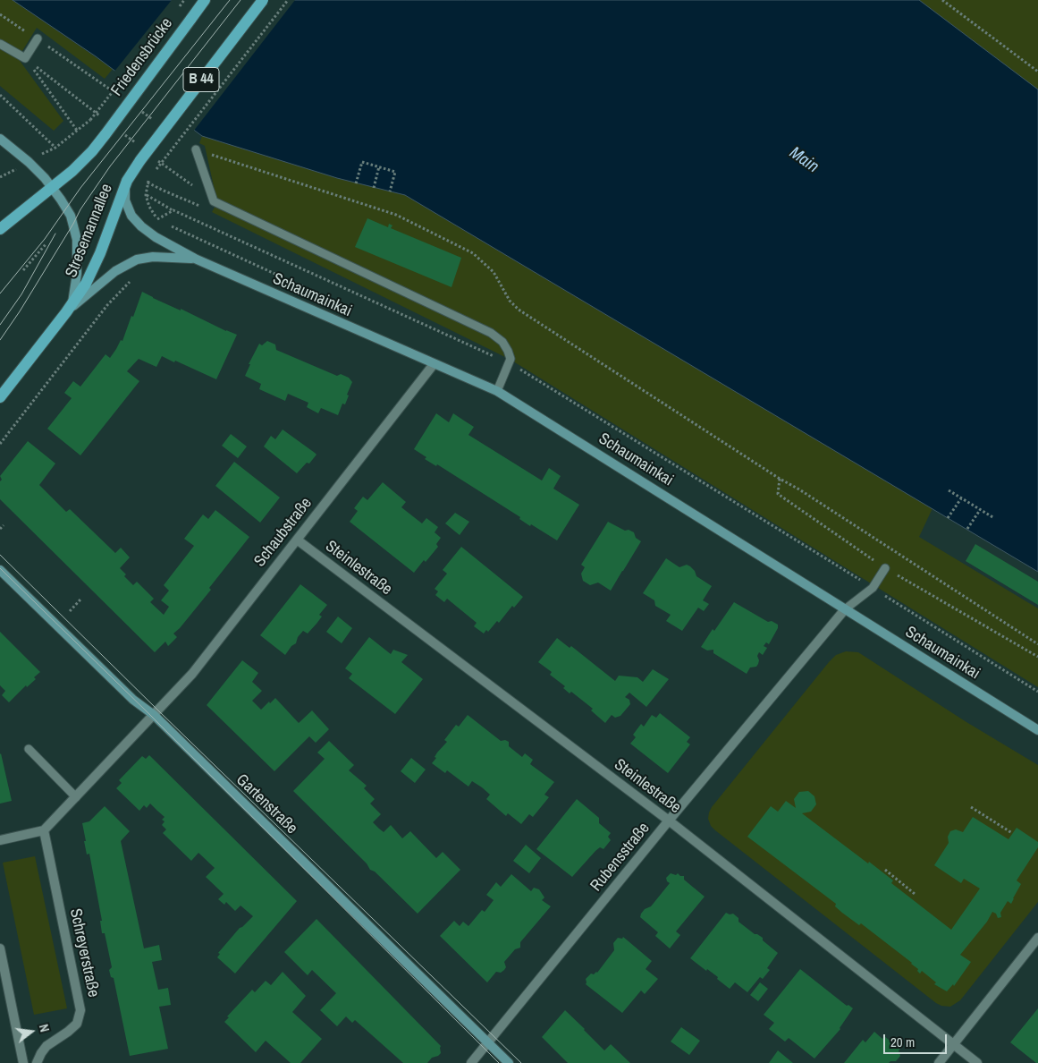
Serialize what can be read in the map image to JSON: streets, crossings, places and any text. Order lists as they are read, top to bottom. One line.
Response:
{"streets":{"main road":["Friedensbrücke","B 44","Stresemannallee"],"street":["Schaumainkai","Schaubstraße","Steinlestraße","Gartenstraße","Rubensstraße","Schreyerstraße"]},"crossings":[["Friedensbrücke","B 44"],["Stresemannallee","Schaumainkai"],["Schaumainkai","Schaubstraße"],["Schaumainkai","Rubensstraße"],["Schaubstraße","Steinlestraße"],["Schaubstraße","Gartenstraße"],["Steinlestraße","Rubensstraße"],["Gartenstraße","Rubensstraße"]],"water":["Main"],"scale_bar":"20 m","north":"right"}
